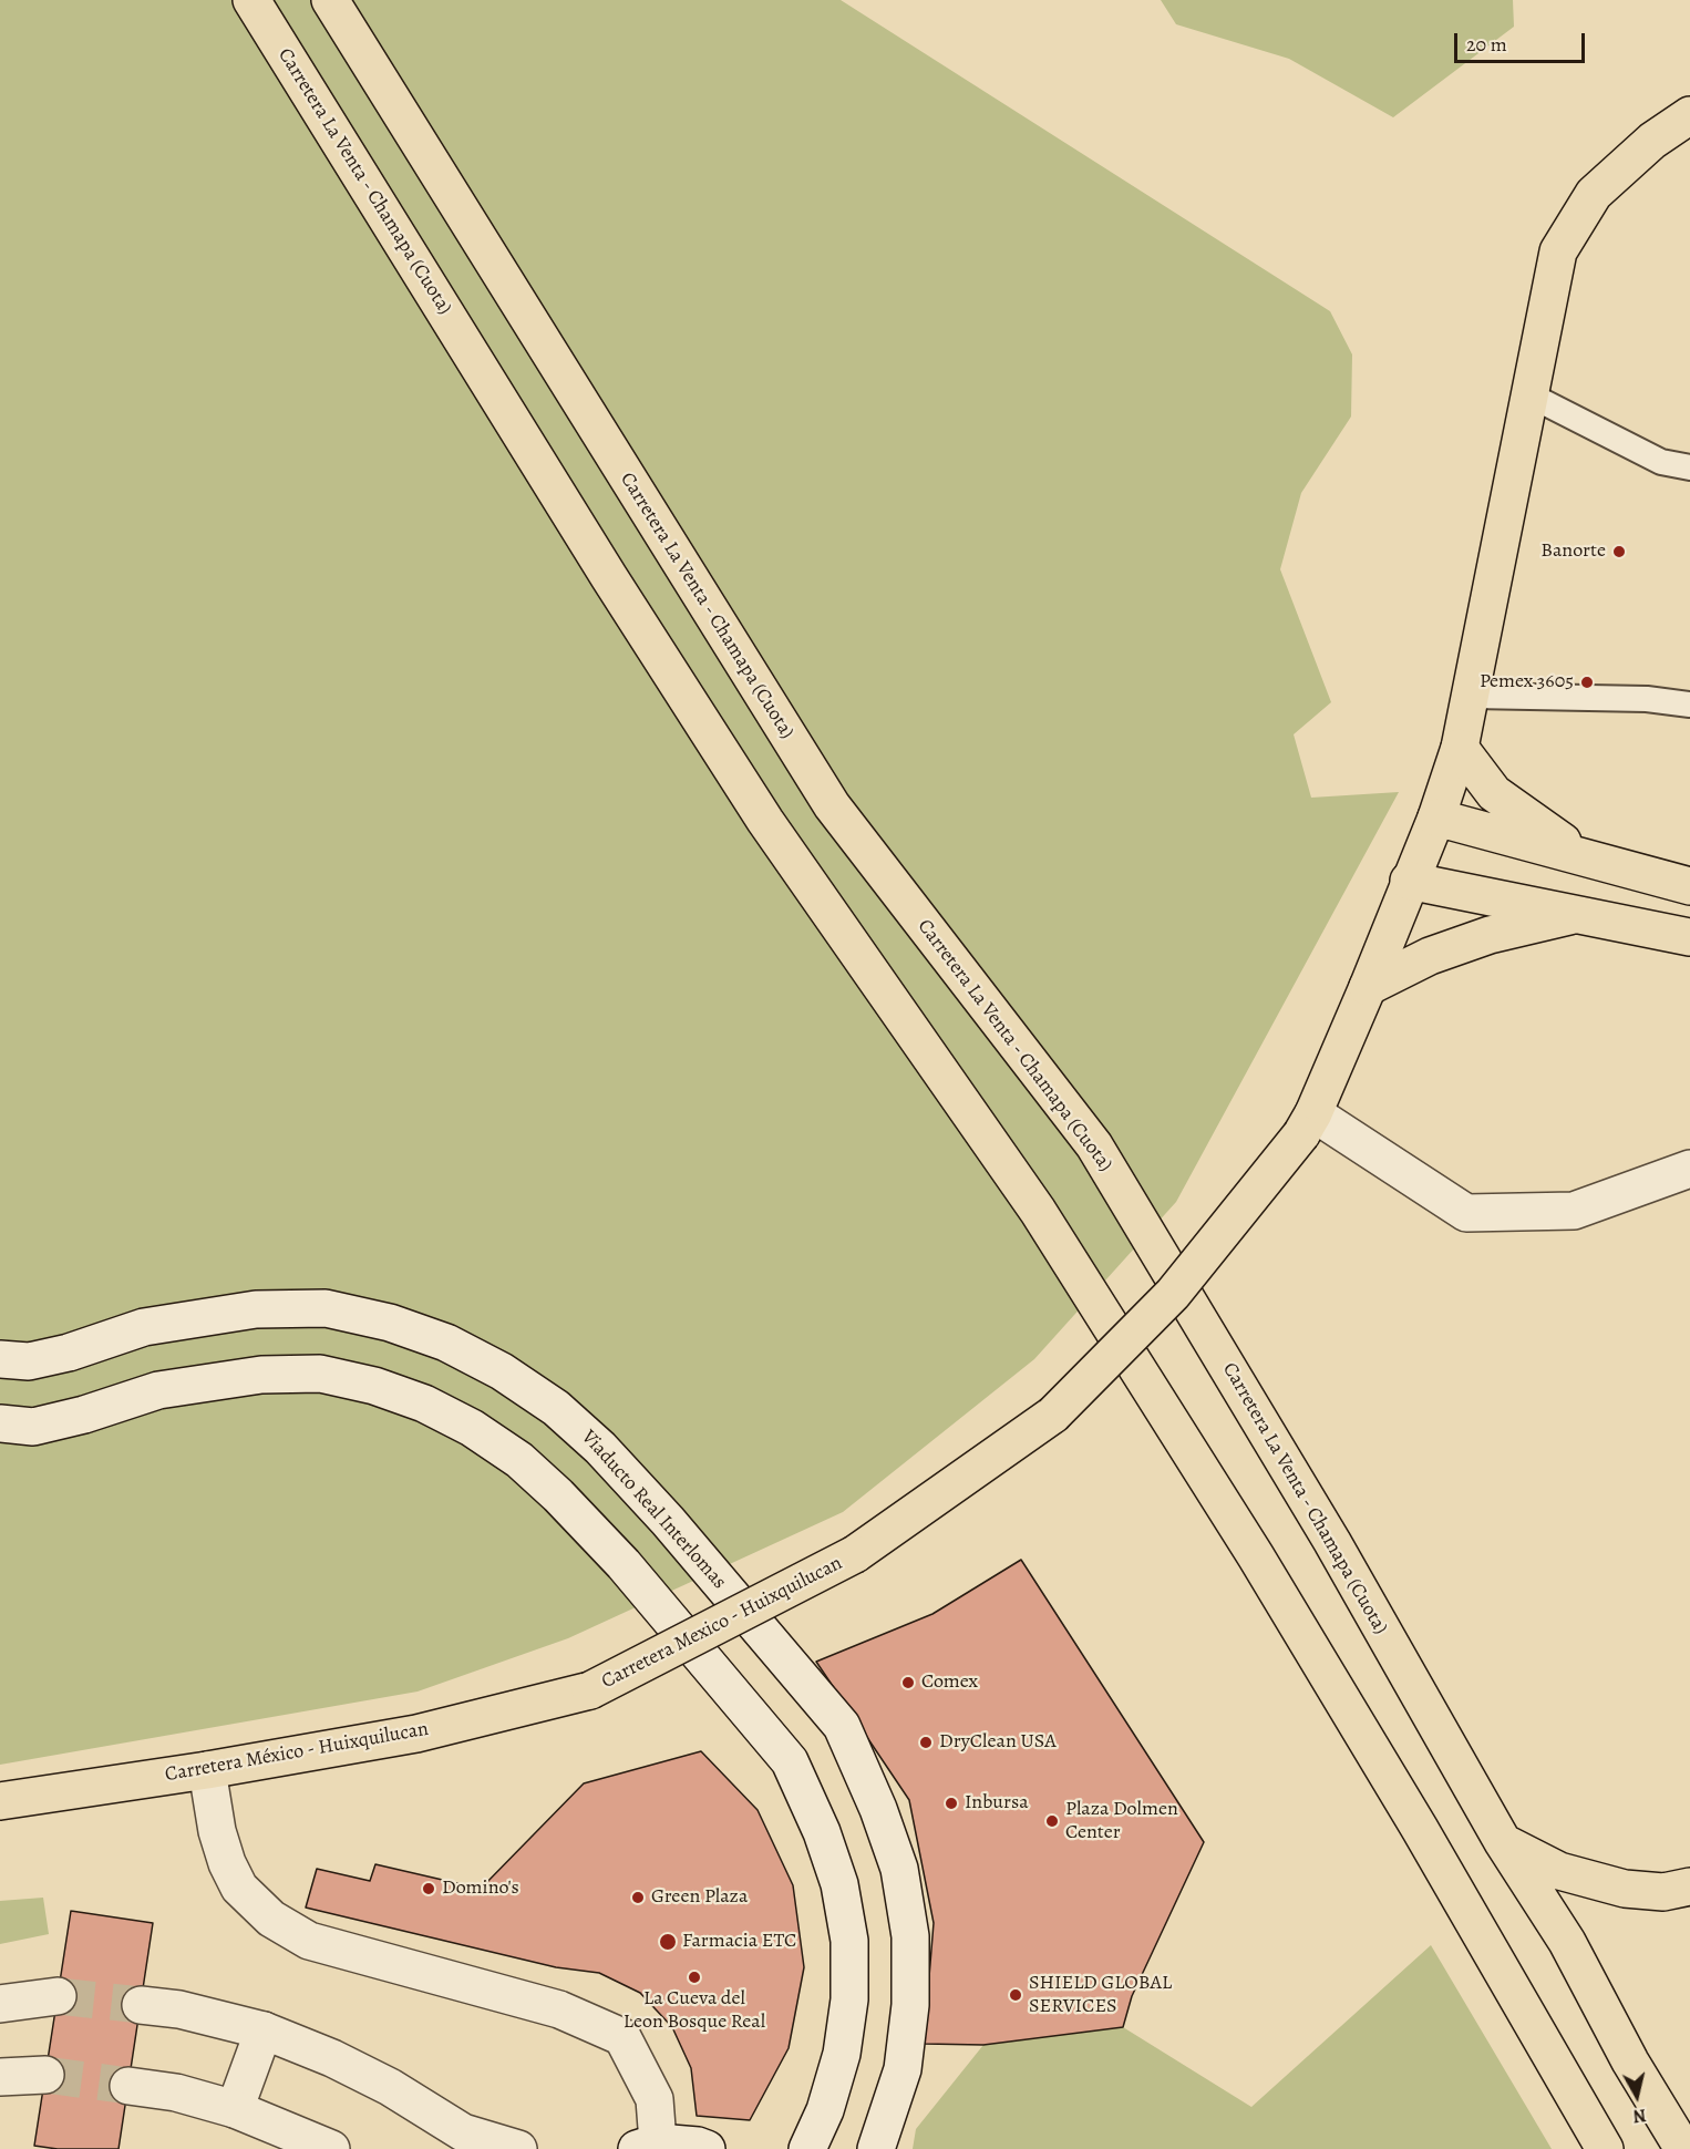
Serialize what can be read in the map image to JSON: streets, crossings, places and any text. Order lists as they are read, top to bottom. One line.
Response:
{"streets":{"main road":["Carretera La Venta - Chamapa (Cuota)","Viaducto Real Interlomas","Carretera Mexico - Huixquilucan","Carretera México - Huixquilucan"]},"crossings":[["Carretera Mexico - Huixquilucan","Carretera México - Huixquilucan"]],"places":["Banorte","Pemex 3605","Comex","DryClean USA","Inbursa","Plaza Dolmen Center","Domino's","Green Plaza","Farmacia ETC","La Cueva del Leon Bosque Real","SHIELD GLOBAL SERVICES"],"scale_bar":"20 m","north":"bottom"}
